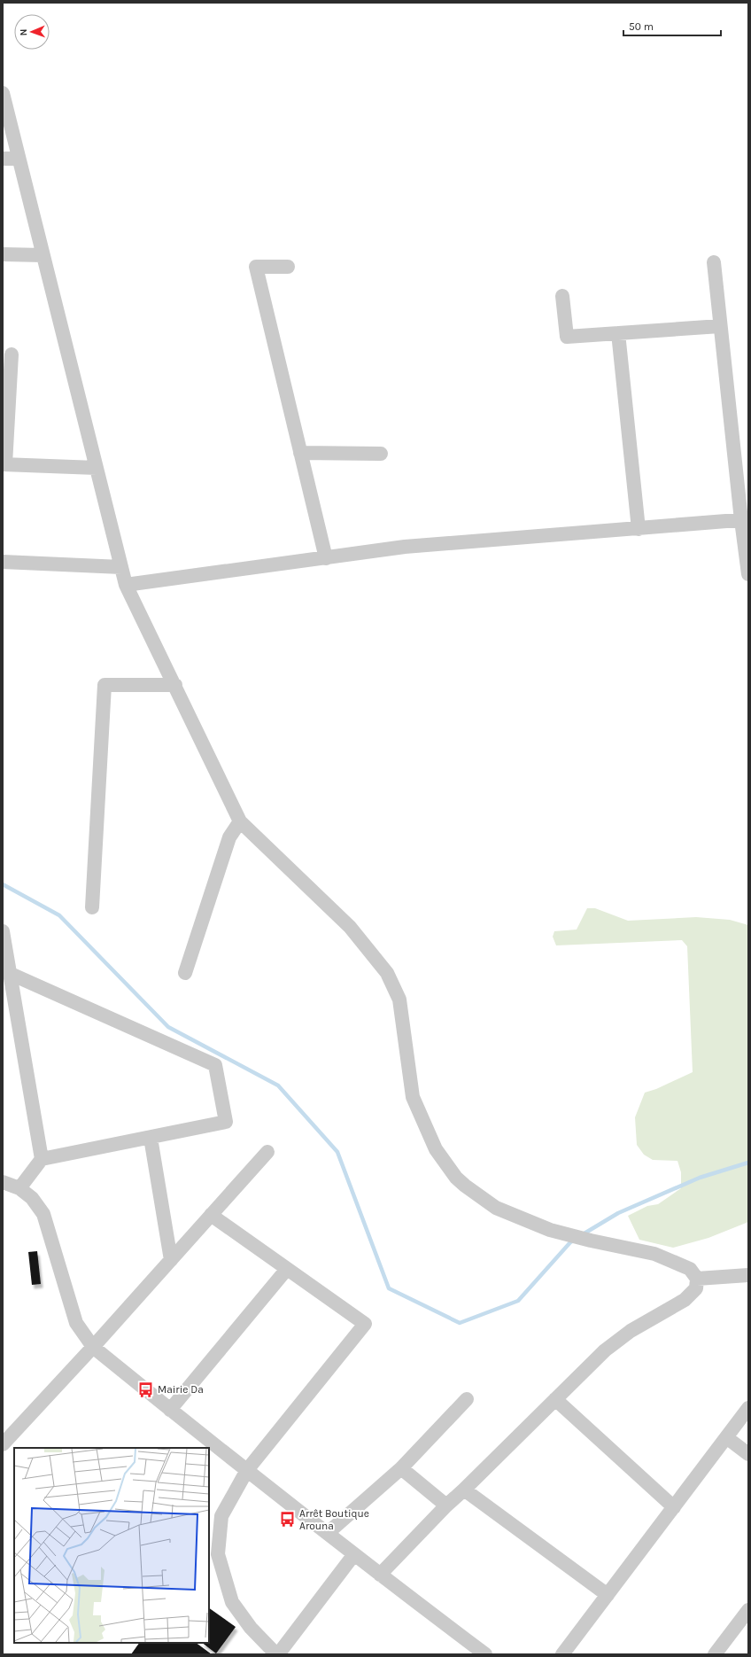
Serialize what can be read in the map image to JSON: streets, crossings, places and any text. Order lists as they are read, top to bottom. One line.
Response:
{"places":{"bus stop":["Mairie Da","Arrêt Boutique Arouna"]},"scale_bar":"50 m","north":"left"}
